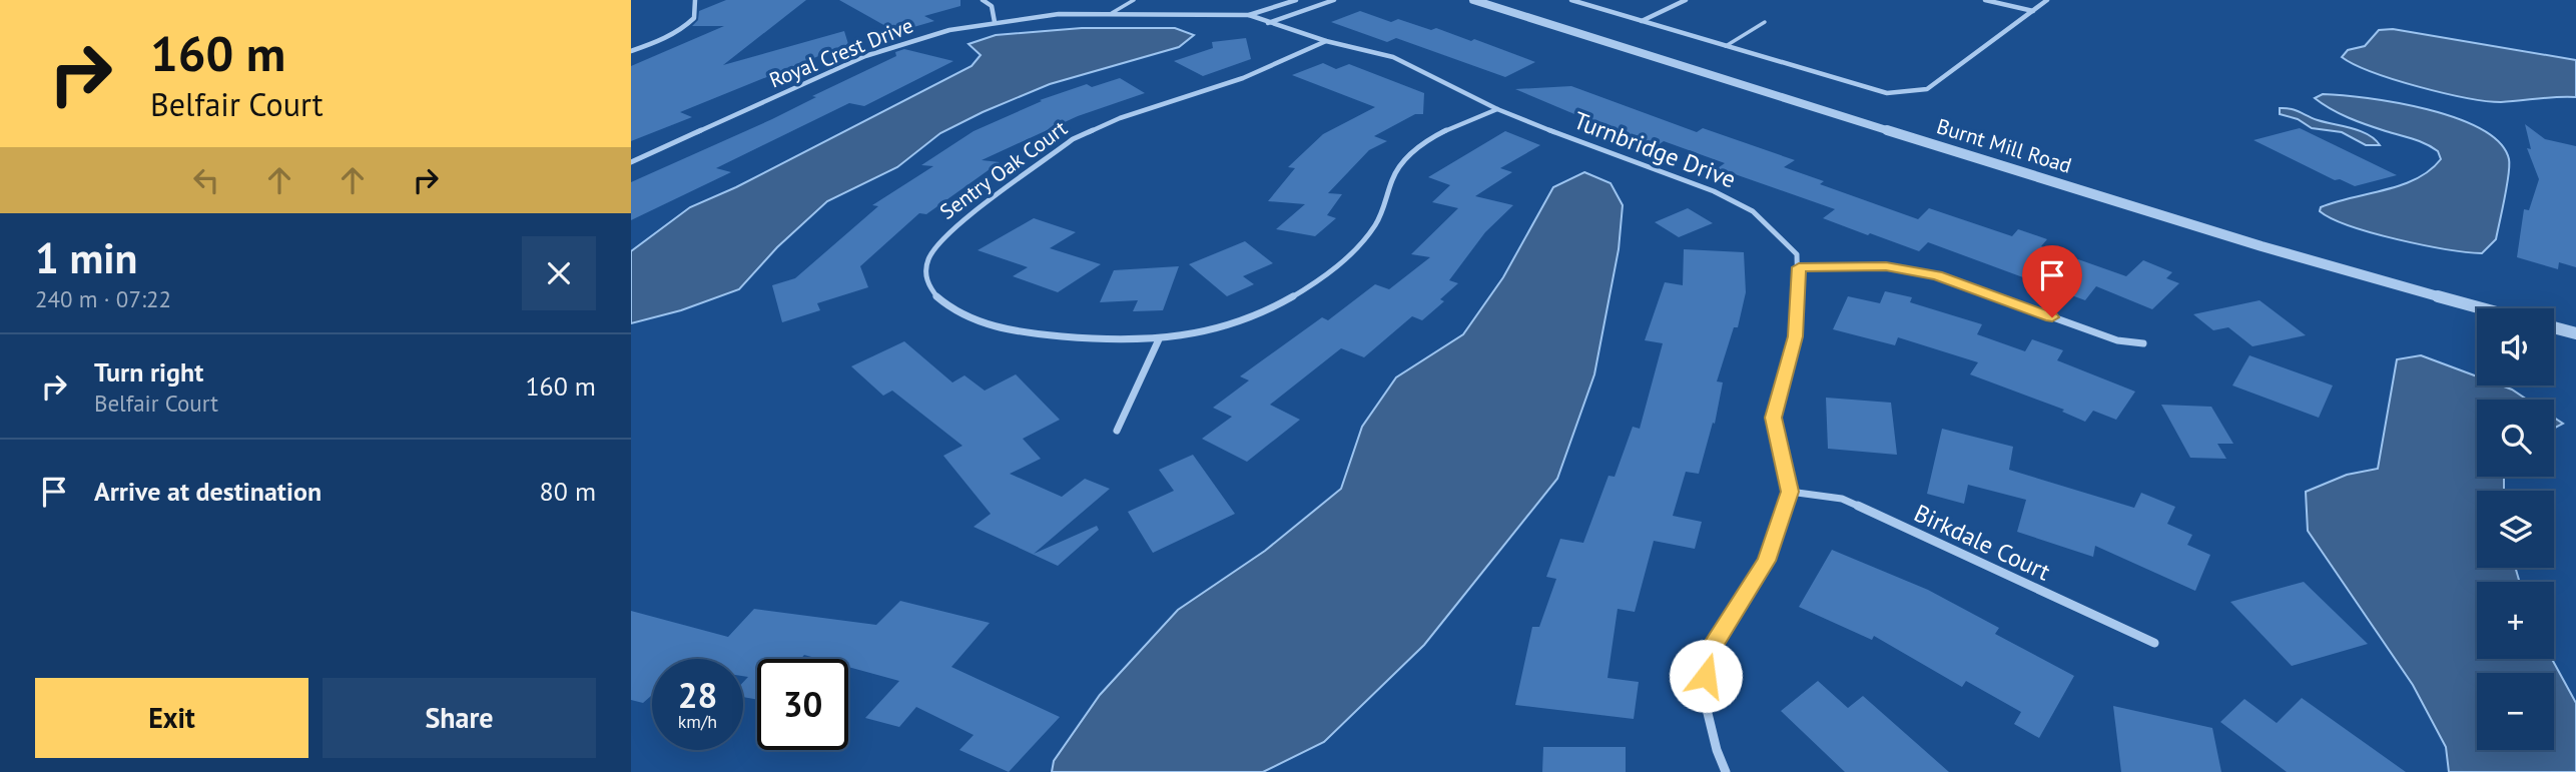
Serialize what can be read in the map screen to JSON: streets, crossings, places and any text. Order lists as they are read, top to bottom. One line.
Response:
{"streets":{"street":["Royal Crest Drive","Burnt Mill Road","Turnbridge Drive","Sentry Oak Court","Birkdale Court"]},"crossings":[["Royal Crest Drive","Turnbridge Drive"],["Turnbridge Drive","Sentry Oak Court"]],"page":{"turn":["160 m","Belfair Court"],"heading":["1 min","240 m · 07:22"],"map_buttons":["+","−"],"list":[{"name":"Turn right","note":"Belfair Court","value":"160 m"},{"name":"Arrive at destination","value":"80 m"}],"speed":"28 km/h","limit":"30","buttons":["Exit","Share"]}}
